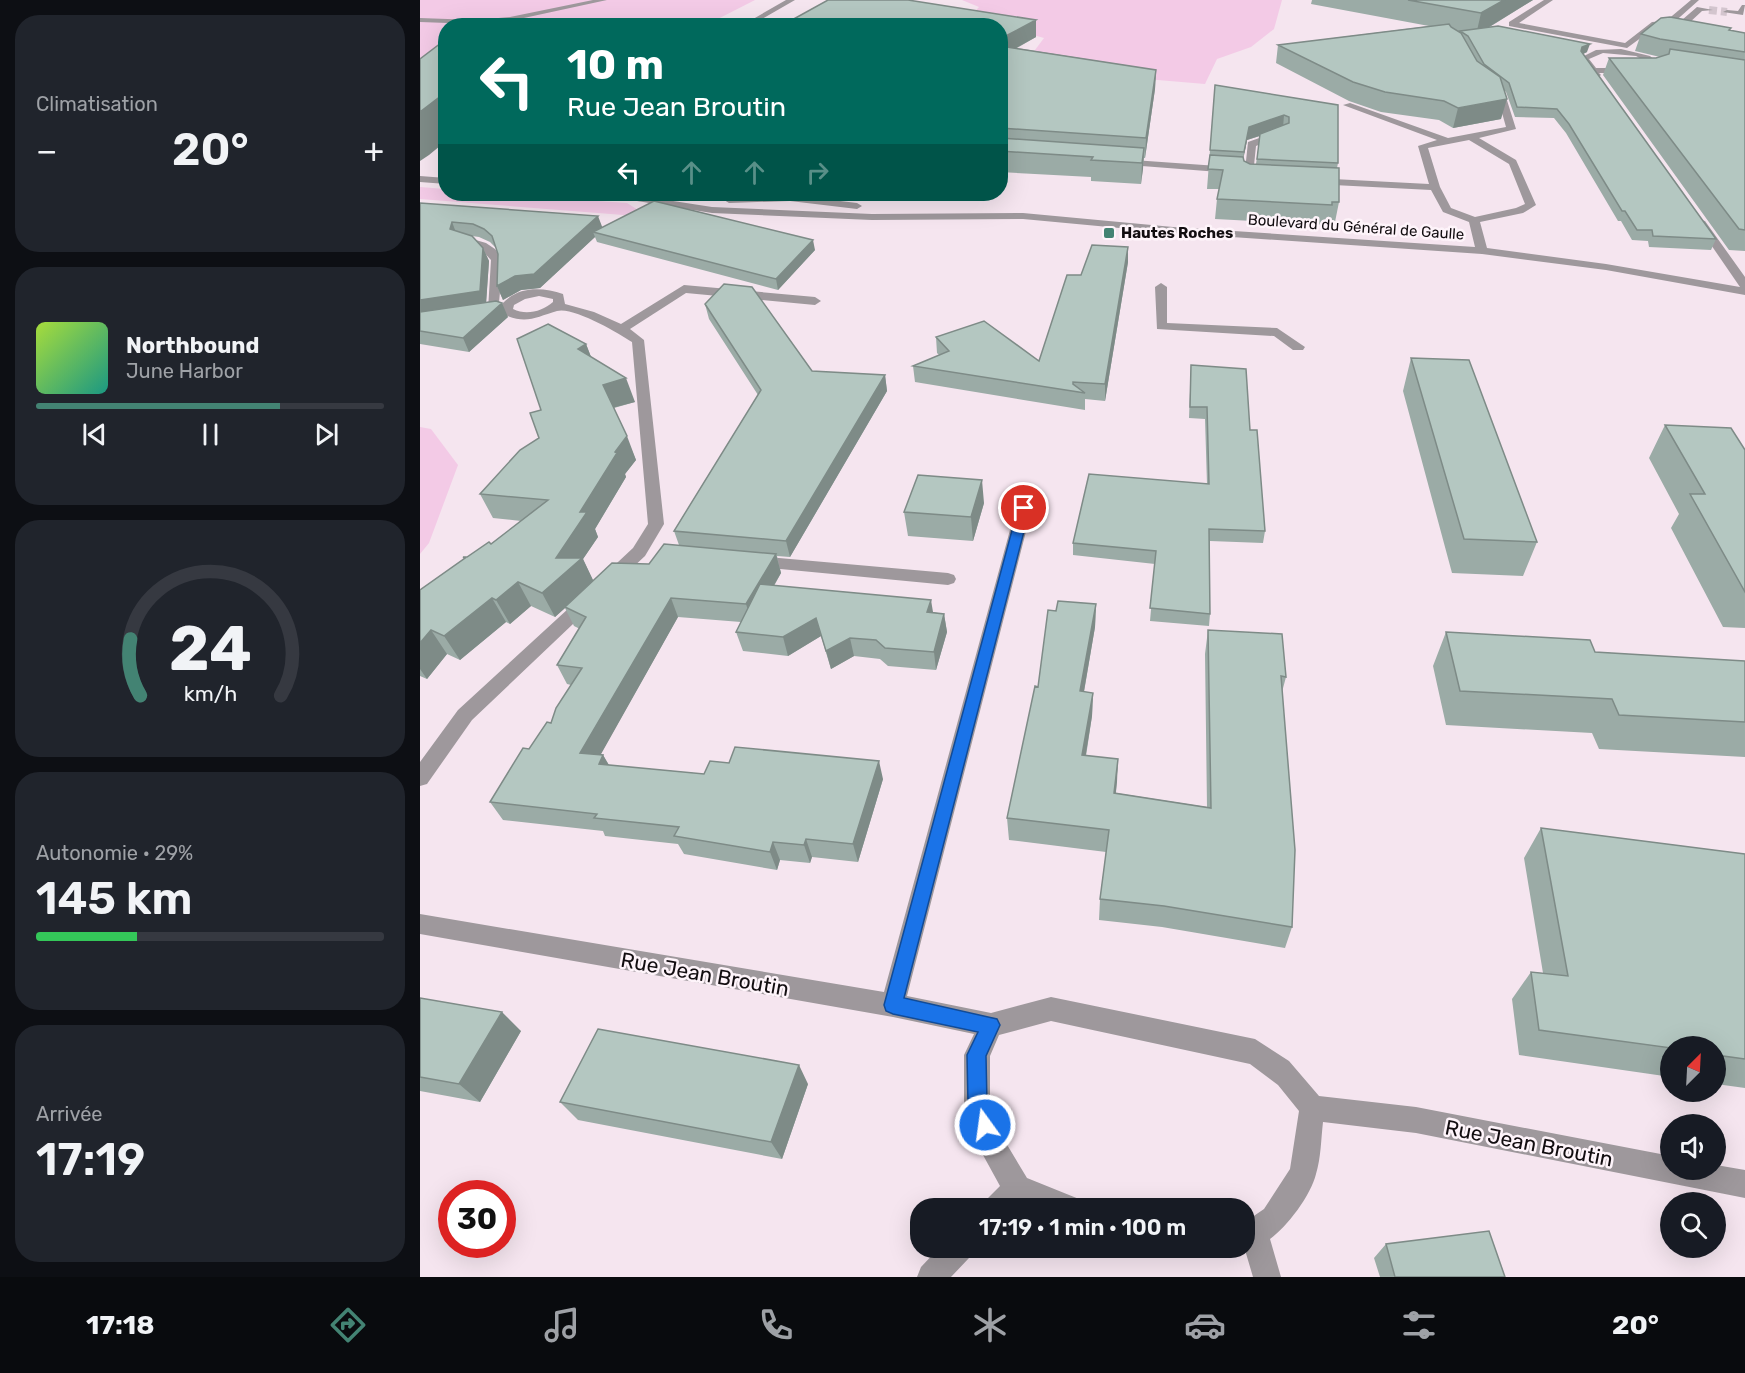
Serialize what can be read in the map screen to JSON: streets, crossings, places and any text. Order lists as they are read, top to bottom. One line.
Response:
{"streets":{"street":["Boulevard du Général de Gaulle","Rue Jean Broutin"]},"places":{"transit":["Hautes Roches"]},"north":"top right","page":{"tile":["Climatisation",["Autonomie · 29%","145 km"],["Arrivée","17:19"]],"turn":["10 m","Rue Jean Broutin"],"heat":["−","20°","+"],"song":["Northbound","June Harbor"],"limit":"30","trip":"17:19 · 1 min · 100 m","tabs":["17:18","20°"],"gauge":["24","km/h"]}}
